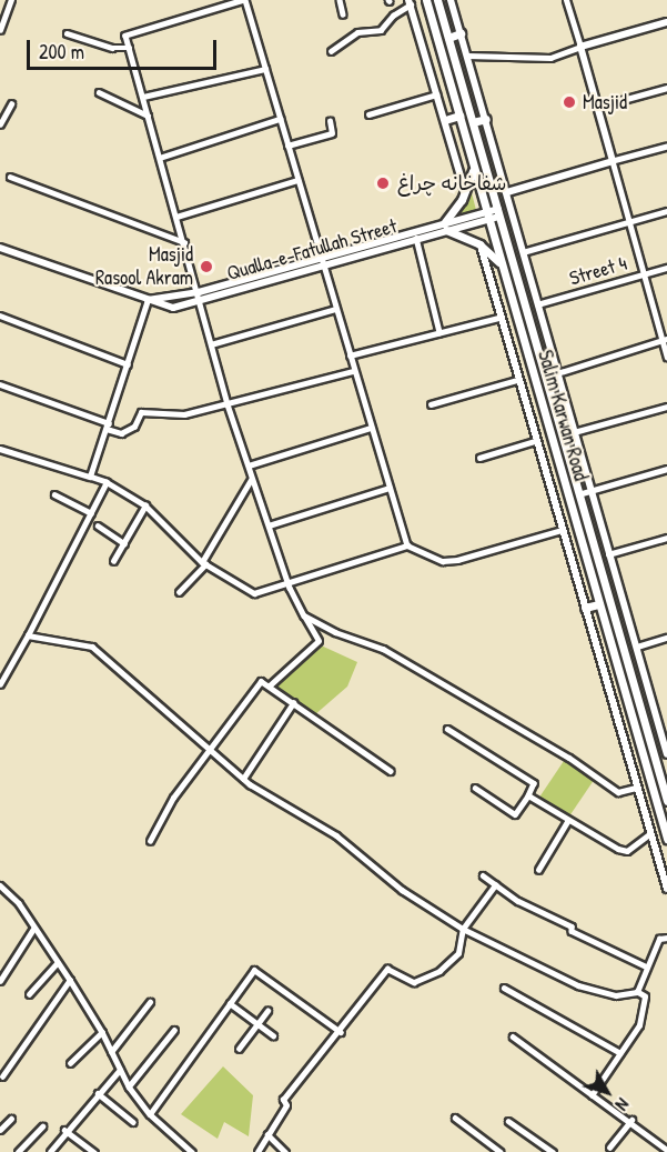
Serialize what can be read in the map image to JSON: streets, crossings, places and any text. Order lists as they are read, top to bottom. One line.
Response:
{"streets":{"main road":["Salim Karwan Road"],"street":["Qualla-e-Fatullah Street","Street 4"]},"crossings":[["Qualla-e-Fatullah Street","Salim Karwan Road"]],"places":["Masjid","شفاخانه چراغ","Masjid Rasool Akram"],"scale_bar":"200 m","north":"bottom right"}
